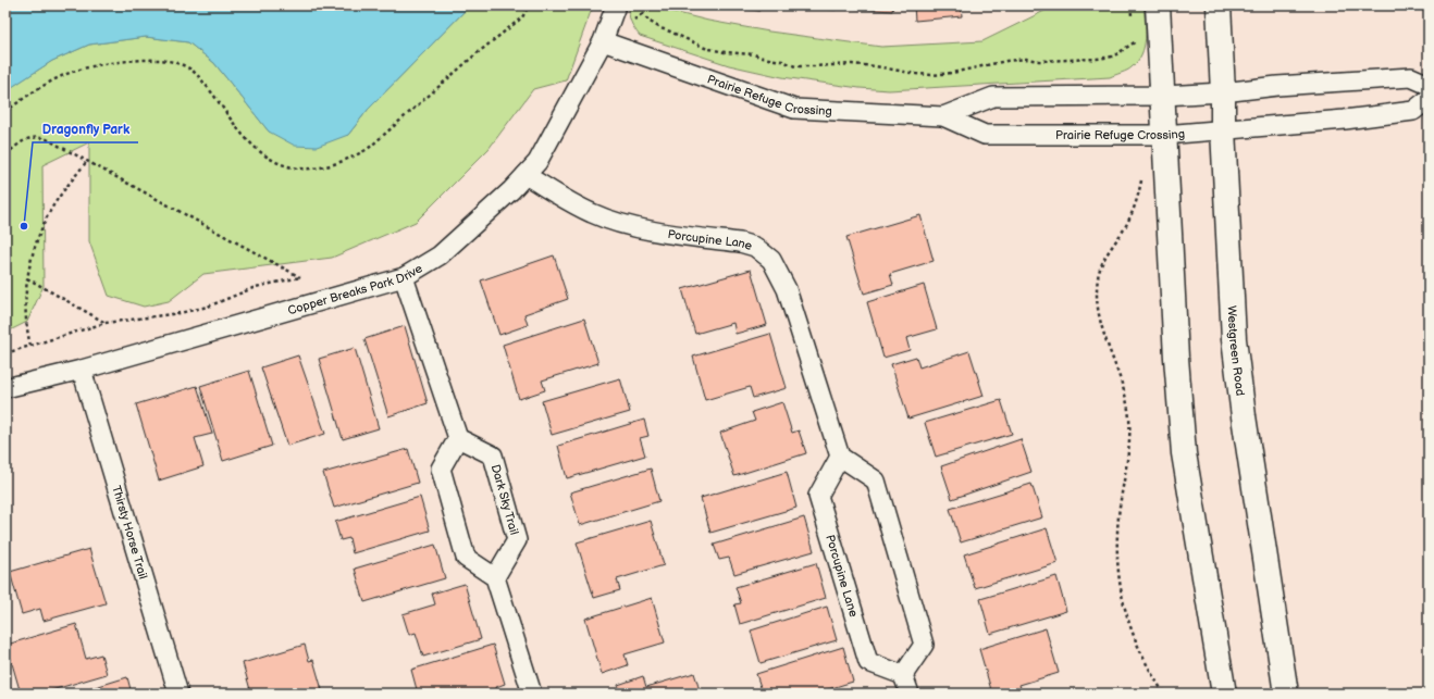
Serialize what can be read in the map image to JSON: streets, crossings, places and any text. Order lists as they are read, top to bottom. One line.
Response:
{"streets":{"street":["Prairie Refuge Crossing","Porcupine Lane","Copper Breaks Park Drive","Westgreen Road","Dark Sky Trail","Thirsty Horse Trail"]},"crossings":[["Prairie Refuge Crossing","Copper Breaks Park Drive"],["Prairie Refuge Crossing","Westgreen Road"],["Porcupine Lane","Copper Breaks Park Drive"],["Copper Breaks Park Drive","Thirsty Horse Trail"]],"places":["Dragonfly Park"]}
